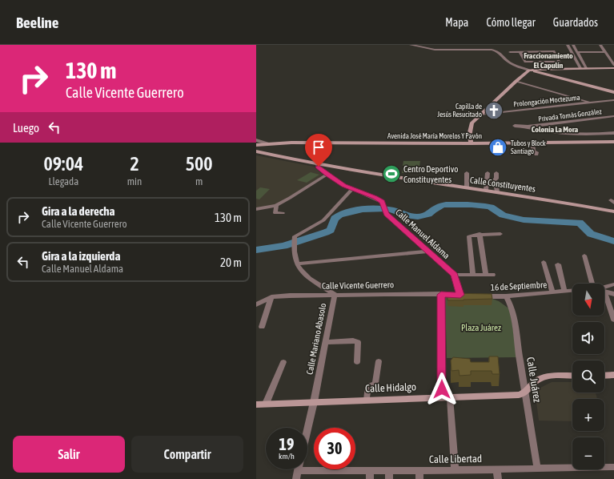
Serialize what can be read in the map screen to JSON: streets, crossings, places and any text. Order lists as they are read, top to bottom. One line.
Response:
{"streets":{"main road":["Avenida José María Morelos Y Pavón","Calle Constituyentes","Calle Hidalgo"],"street":["Prolongación Moctezuma","Privada Tomás González","Calle Manuel Aldama","Calle Vicente Guerrero","16 de Septiembre","Calle Mariano Abasolo","Calle Juárez","Calle Libertad"]},"crossings":[["Calle Constituyentes","Calle Manuel Aldama"],["Calle Manuel Aldama","Calle Vicente Guerrero"],["Calle Vicente Guerrero","Calle Mariano Abasolo"],["16 de Septiembre","Calle Juárez"],["Calle Mariano Abasolo","Calle Hidalgo"],["Calle Juárez","Calle Hidalgo"],["Calle Juárez","Calle Libertad"]],"districts":["Fraccionamiento El Capulín","Colonia La Mora"],"parks":["Plaza Juárez"],"places":{"church":["Capilla de Jesús Resucitado"],"shop":["Tubos y Block Santiago"],"sports":["Centro Deportivo Constituyentes"]},"north":"bottom","page":{"header":"Beeline","nav":["Mapa","Cómo llegar","Guardados"],"turn":["130 m","Calle Vicente Guerrero"],"then":"Luego","eta":["09:04","Llegada","2","min","500","m"],"list":[{"name":"Gira a la derecha","note":"Calle Vicente Guerrero","value":"130 m"},{"name":"Gira a la izquierda","note":"Calle Manuel Aldama","value":"20 m"}],"map_buttons":["+","−"],"speed":"19 km/h","limit":"30","buttons":["Salir","Compartir"]}}
